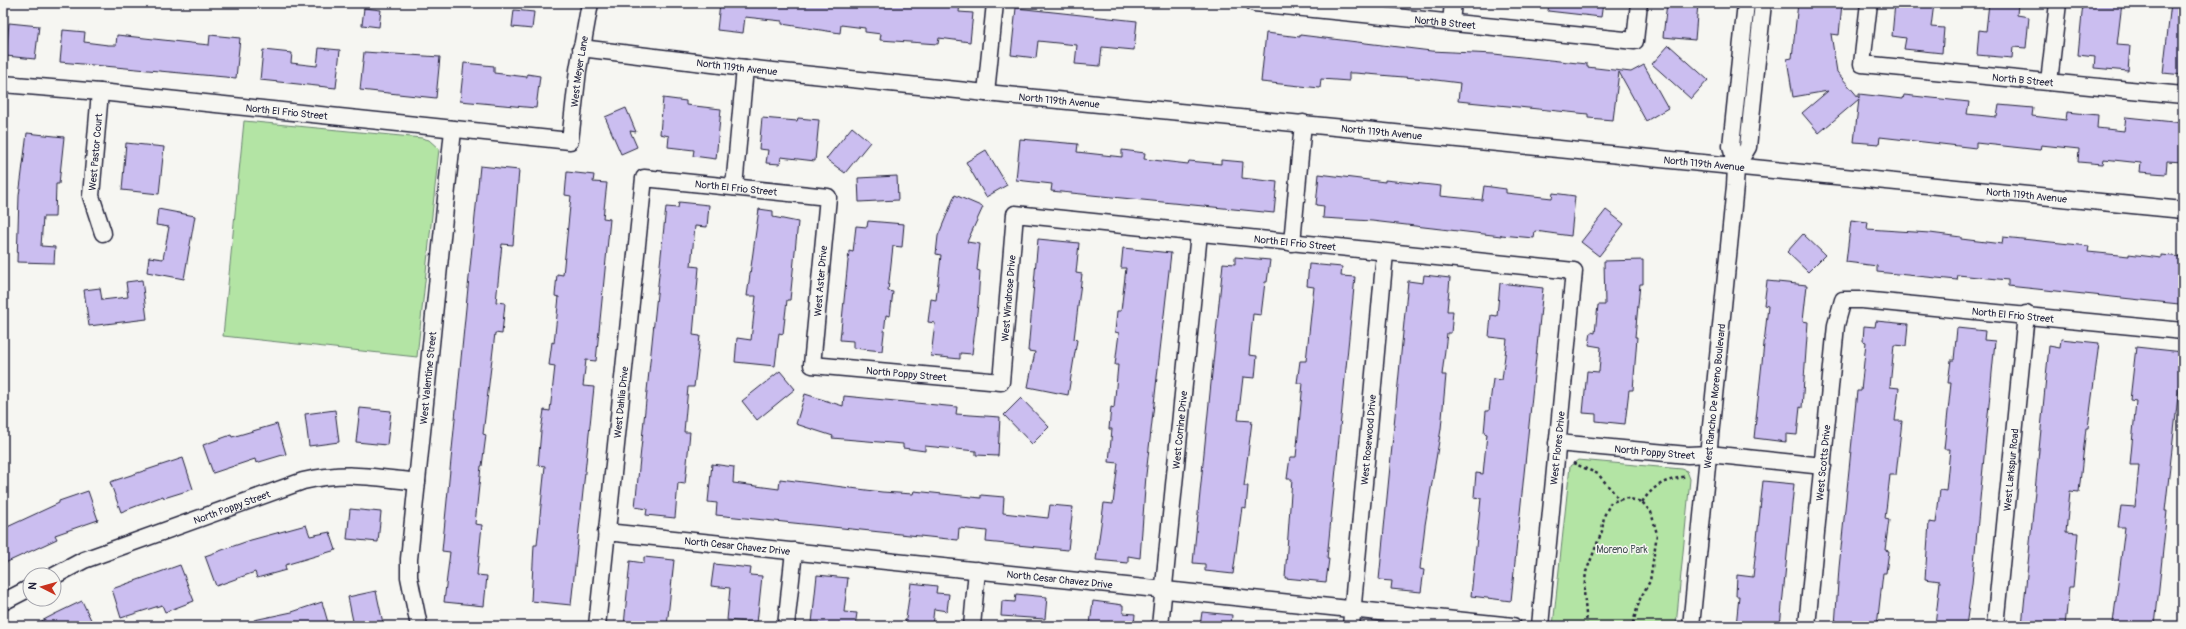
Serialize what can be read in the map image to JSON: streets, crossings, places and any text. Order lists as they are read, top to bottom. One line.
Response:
{"streets":{"street":["North B Street","North 119th Avenue","West Meyer Lane","North El Frio Street","West Pastor Court","West Aster Drive","West Windrose Drive","North Poppy Street","West Valentine Street","West Rancho De Moreno Boulevard","West Dahlia Drive","West Corrine Drive","West Rosewood Drive","West Flores Drive","West Scotts Drive","West Larkspur Road","North Cesar Chavez Drive"]},"crossings":[["North 119th Avenue","West Meyer Lane"],["North 119th Avenue","West Rancho De Moreno Boulevard"],["West Meyer Lane","North El Frio Street"],["North El Frio Street","West Pastor Court"],["North El Frio Street","West Aster Drive"],["North El Frio Street","West Windrose Drive"],["North El Frio Street","West Valentine Street"],["North El Frio Street","West Dahlia Drive"],["North El Frio Street","West Corrine Drive"],["North El Frio Street","West Rosewood Drive"],["North El Frio Street","West Flores Drive"],["North El Frio Street","West Scotts Drive"],["North El Frio Street","West Larkspur Road"],["West Aster Drive","North Poppy Street"],["West Windrose Drive","North Poppy Street"],["North Poppy Street","West Valentine Street"],["North Poppy Street","West Rancho De Moreno Boulevard"],["North Poppy Street","West Flores Drive"],["North Poppy Street","West Scotts Drive"],["West Dahlia Drive","North Cesar Chavez Drive"],["West Corrine Drive","North Cesar Chavez Drive"],["West Rosewood Drive","North Cesar Chavez Drive"]],"parks":["Moreno Park"],"north":"left"}
